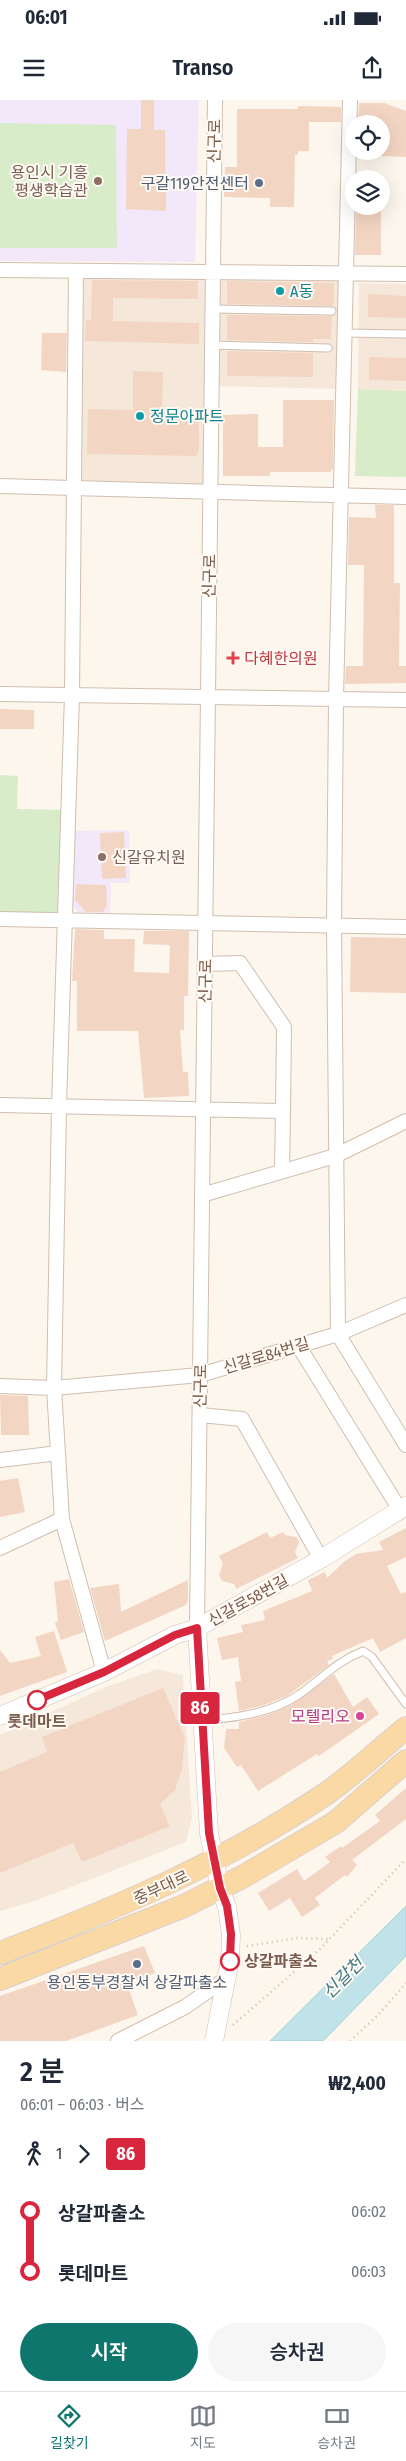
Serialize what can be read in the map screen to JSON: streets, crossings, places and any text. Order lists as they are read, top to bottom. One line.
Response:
{"streets":{"main road":["중부대로"],"street":["신구로","신갈로84번길","신갈로58번길"]},"crossings":[["신구로","신갈로84번길"],["신구로","신갈로58번길"],["신구로","중부대로"]],"water":["신갈천"],"places":{"other":["용인시 기흥 평생학습관","구갈119안전센터","A동","정문아파트","신갈유치원","롯데마트","모텔리오","상갈파출소","용인동부경찰서 상갈파출소"],"health":["다혜한의원"]},"lines":["bus line 86"],"page":{"status":"06:01","header":"Transo","on_map":"86","heading":["2 분","06:01 – 06:03 · 버스","₩2,400"],"legs":["1","86"],"list":[{"name":"상갈파출소","value":"06:02"},{"name":"롯데마트","value":"06:03"}],"buttons":["시작","승차권"],"tabs":["길찾기","지도","승차권"]}}
